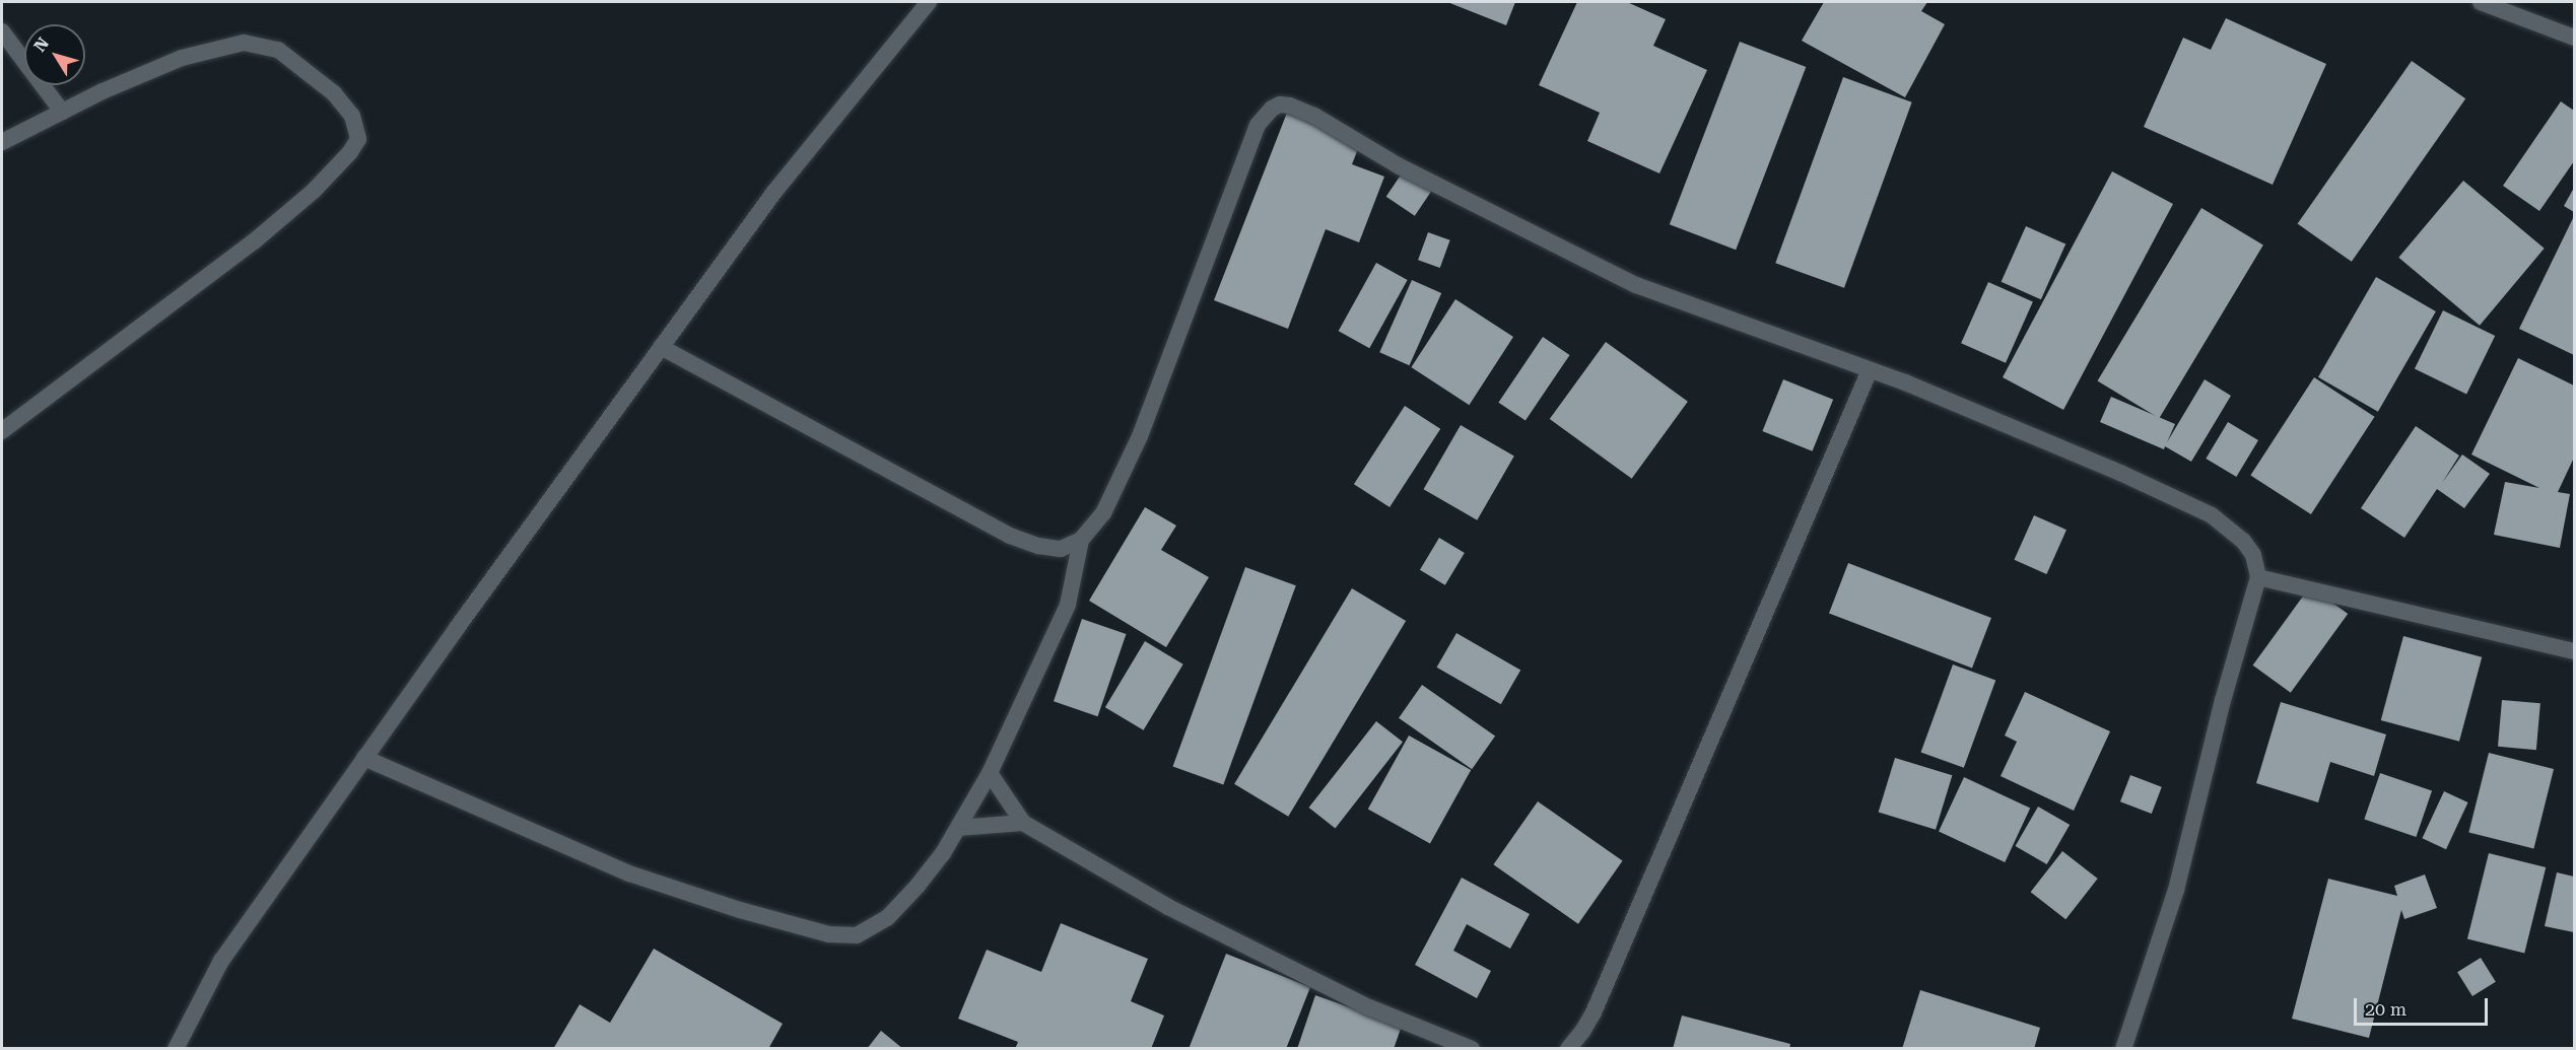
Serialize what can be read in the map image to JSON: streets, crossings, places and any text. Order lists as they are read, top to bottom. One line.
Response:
{"scale_bar":"20 m","north":"top left"}
